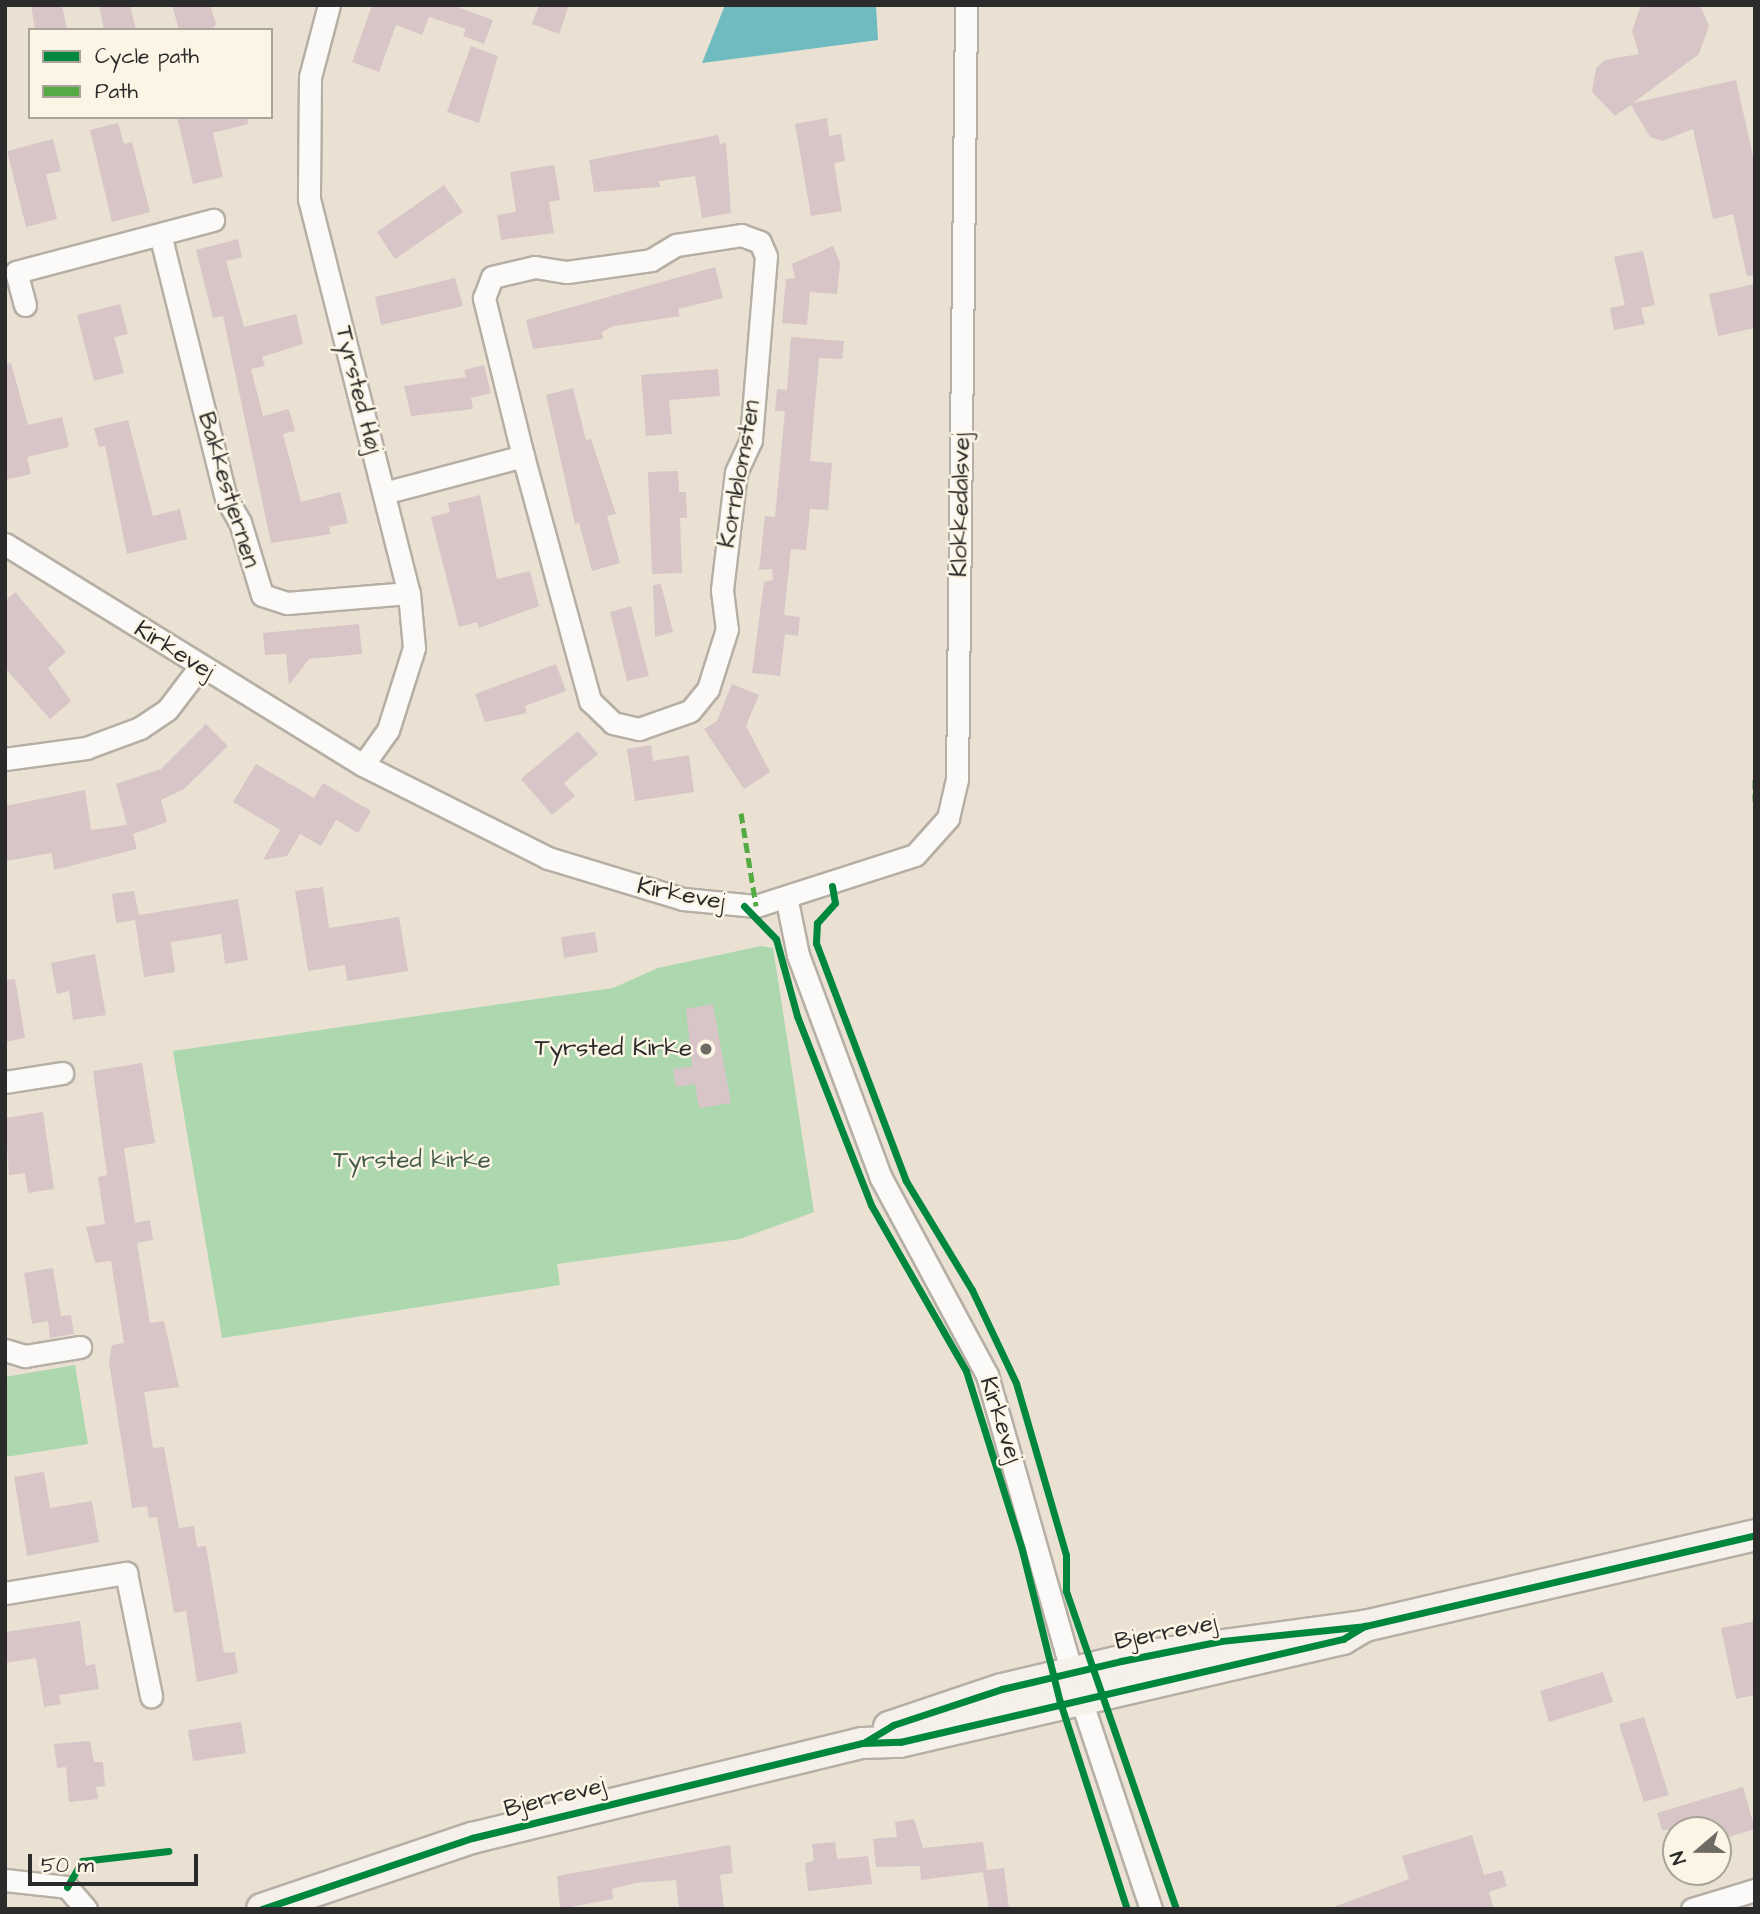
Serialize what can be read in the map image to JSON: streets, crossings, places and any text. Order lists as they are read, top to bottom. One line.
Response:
{"streets":{"street":["Tyrsted Høj","Kornblomsten","Bakkestjernen","Klokkedalsvej","Kirkevej","Bjerrevej"]},"crossings":[["Tyrsted Høj","Bakkestjernen"],["Tyrsted Høj","Kirkevej"],["Klokkedalsvej","Kirkevej"],["Kirkevej","Bjerrevej"]],"parks":["Tyrsted kirke"],"places":["Tyrsted Kirke"],"legend":["Cycle path","Path"],"scale_bar":"50 m","north":"left"}
